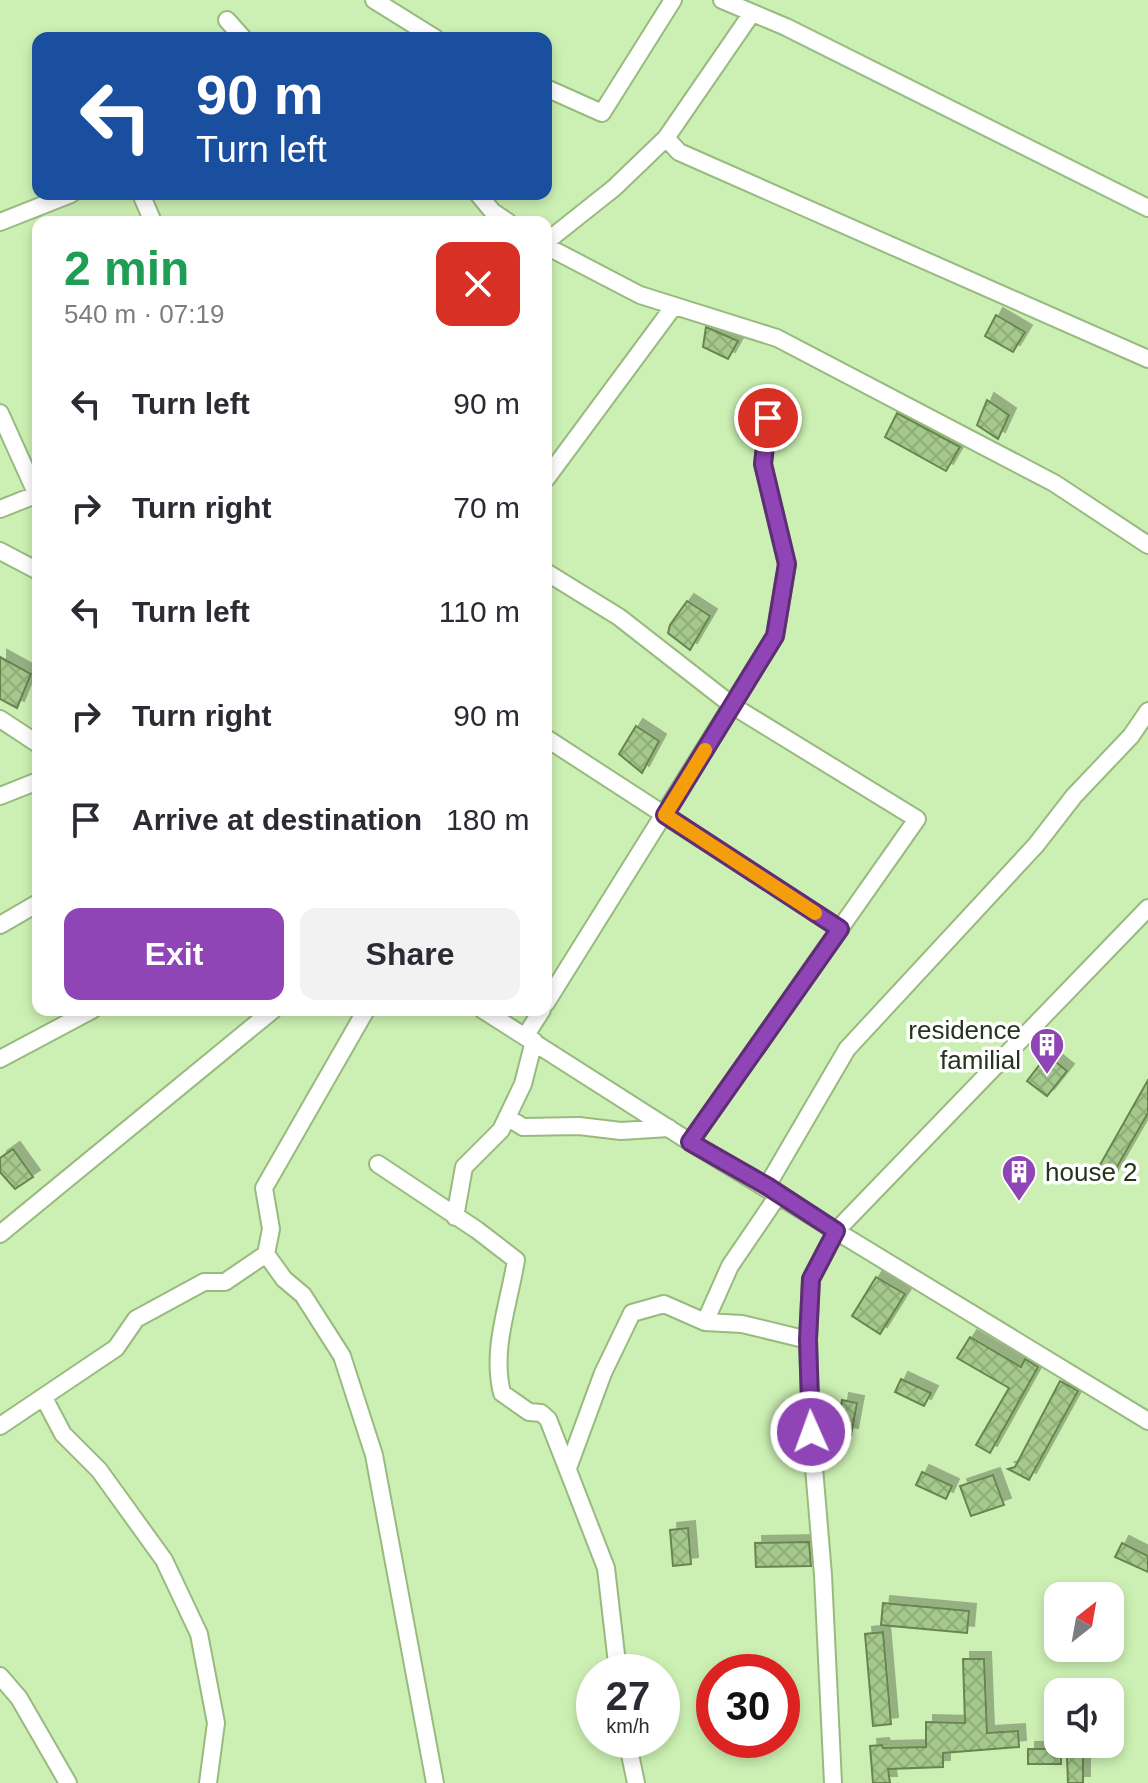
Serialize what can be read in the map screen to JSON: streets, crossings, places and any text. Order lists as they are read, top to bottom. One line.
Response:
{"places":{"building":["residence familial","house 2"]},"north":"top right","page":{"turn":["90 m","Turn left"],"heading":["2 min","540 m · 07:19"],"list":[{"name":"Turn left","value":"90 m"},{"name":"Turn right","value":"70 m"},{"name":"Turn left","value":"110 m"},{"name":"Turn right","value":"90 m"},{"name":"Arrive at destination","value":"180 m"}],"buttons":["Exit","Share"],"speed":"27 km/h","limit":"30"}}
